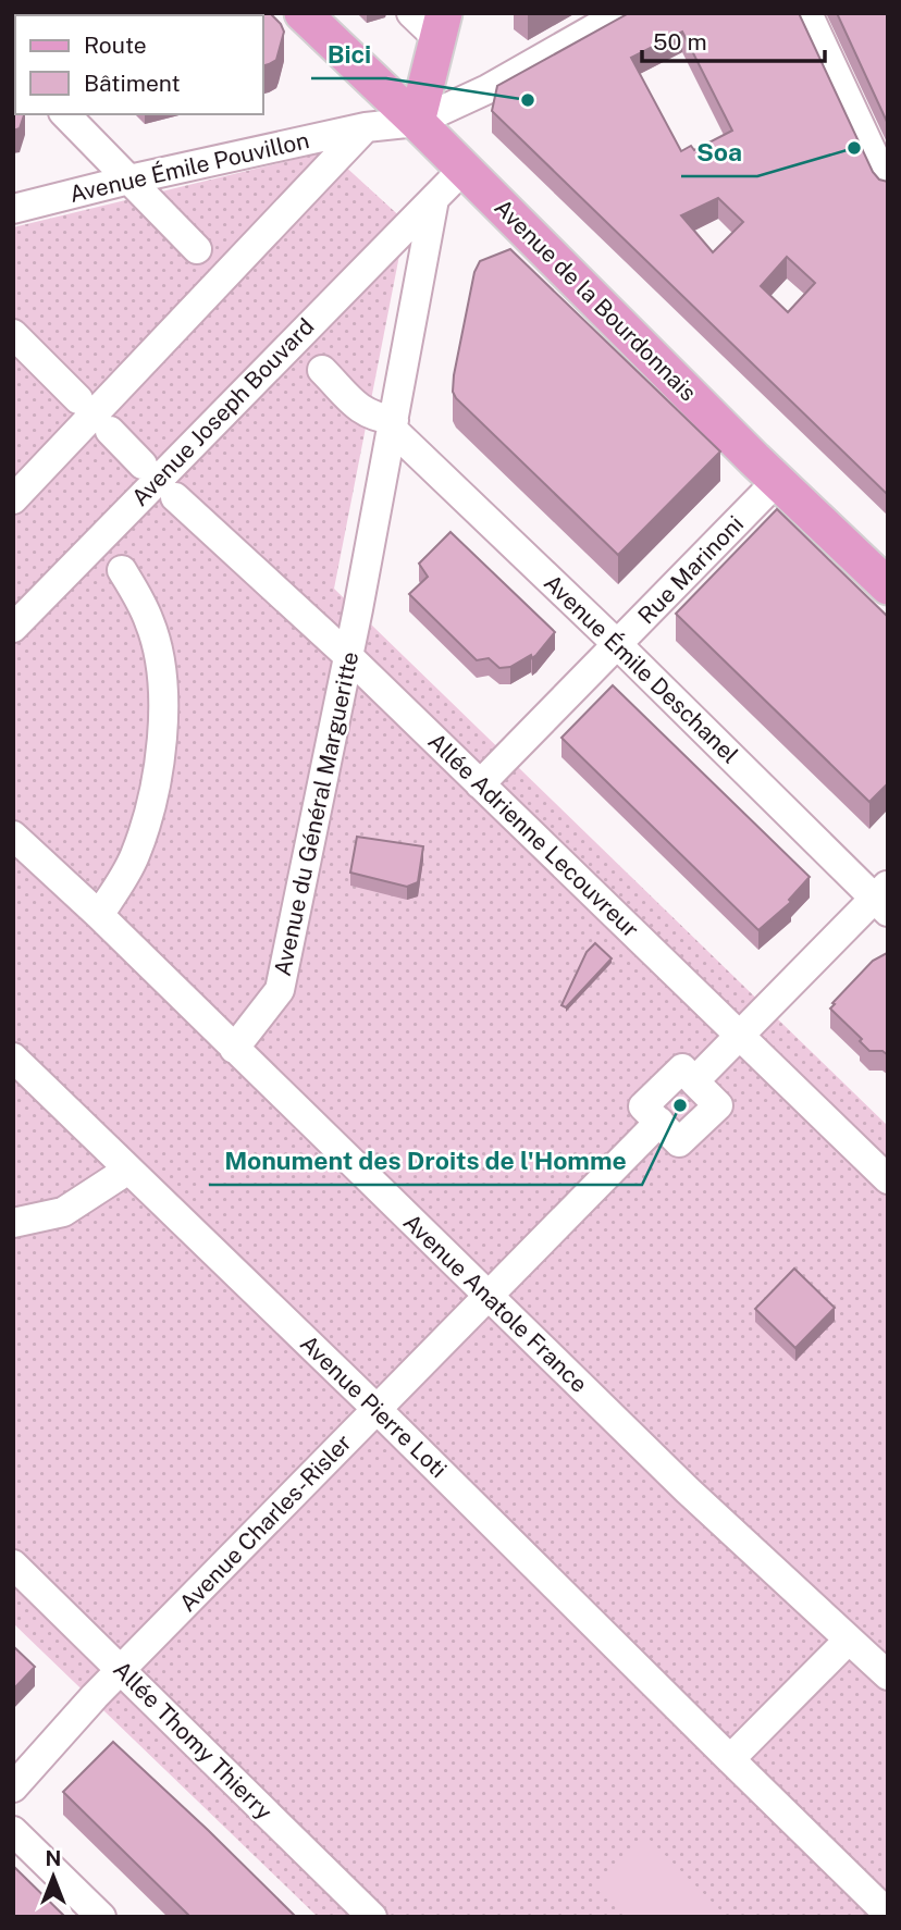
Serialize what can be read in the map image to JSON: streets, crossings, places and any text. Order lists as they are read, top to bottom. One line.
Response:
{"streets":{"main road":["Avenue de la Bourdonnais"],"street":["Avenue Émile Pouvillon","Avenue Joseph Bouvard","Rue Marinoni","Avenue Émile Deschanel","Avenue du Général Margueritte","Allée Adrienne Lecouvreur","Avenue Anatole France","Avenue Pierre Loti","Avenue Charles-Risler","Allée Thomy Thierry"]},"crossings":[["Avenue Émile Pouvillon","Avenue de la Bourdonnais"],["Avenue de la Bourdonnais","Avenue Joseph Bouvard"],["Avenue de la Bourdonnais","Rue Marinoni"],["Avenue Joseph Bouvard","Avenue du Général Margueritte"],["Rue Marinoni","Avenue Émile Deschanel"],["Rue Marinoni","Allée Adrienne Lecouvreur"],["Avenue Émile Deschanel","Avenue du Général Margueritte"],["Avenue du Général Margueritte","Allée Adrienne Lecouvreur"],["Avenue du Général Margueritte","Avenue Anatole France"],["Avenue Anatole France","Avenue Charles-Risler"],["Avenue Pierre Loti","Avenue Charles-Risler"],["Avenue Charles-Risler","Allée Thomy Thierry"]],"places":["Bici","Soa","Monument des Droits de l'Homme"],"legend":["Route","Bâtiment"],"scale_bar":"50 m","north":"top"}
